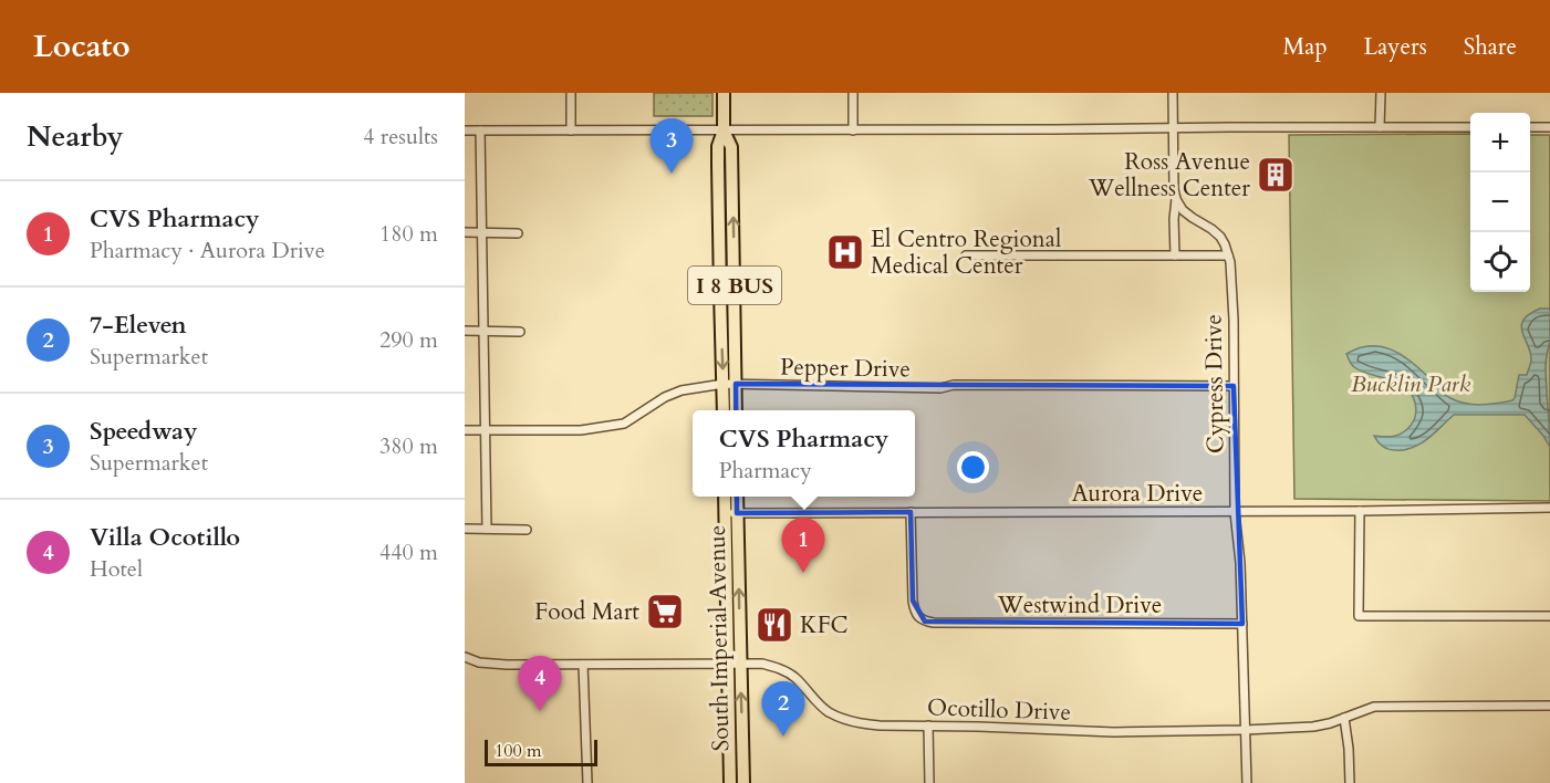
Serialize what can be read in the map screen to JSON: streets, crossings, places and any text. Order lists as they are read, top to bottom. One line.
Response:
{"streets":{"highway":["I 8 BUS","South Imperial Avenue"],"street":["Pepper Drive","Cypress Drive","Aurora Drive","Westwind Drive","Ocotillo Drive"]},"crossings":[["I 8 BUS","Pepper Drive"],["Pepper Drive","Cypress Drive"],["Cypress Drive","Aurora Drive"],["Cypress Drive","Westwind Drive"],["Cypress Drive","Ocotillo Drive"],["Aurora Drive","Westwind Drive"],["Aurora Drive","South Imperial Avenue"],["South Imperial Avenue","Ocotillo Drive"]],"parks":["Bucklin Park"],"places":{"building":["Ross Avenue Wellness Center"],"hospital":["El Centro Regional Medical Center"],"supermarket":["Food Mart"],"restaurant":["KFC"]},"scale_bar":"100 m","page":{"header":"Locato","nav":["Map","Layers","Share"],"heading":["Nearby","4 results"],"map_buttons":["+","−"],"pins":["3","1","4","2"],"list":[{"mark":"1","name":"CVS Pharmacy","note":"Pharmacy · Aurora Drive","value":"180 m"},{"mark":"2","name":"7-Eleven","note":"Supermarket","value":"290 m"},{"mark":"3","name":"Speedway","note":"Supermarket","value":"380 m"},{"mark":"4","name":"Villa Ocotillo","note":"Hotel","value":"440 m"}],"popup":["CVS Pharmacy","Pharmacy"],"scale":"100 m"}}
